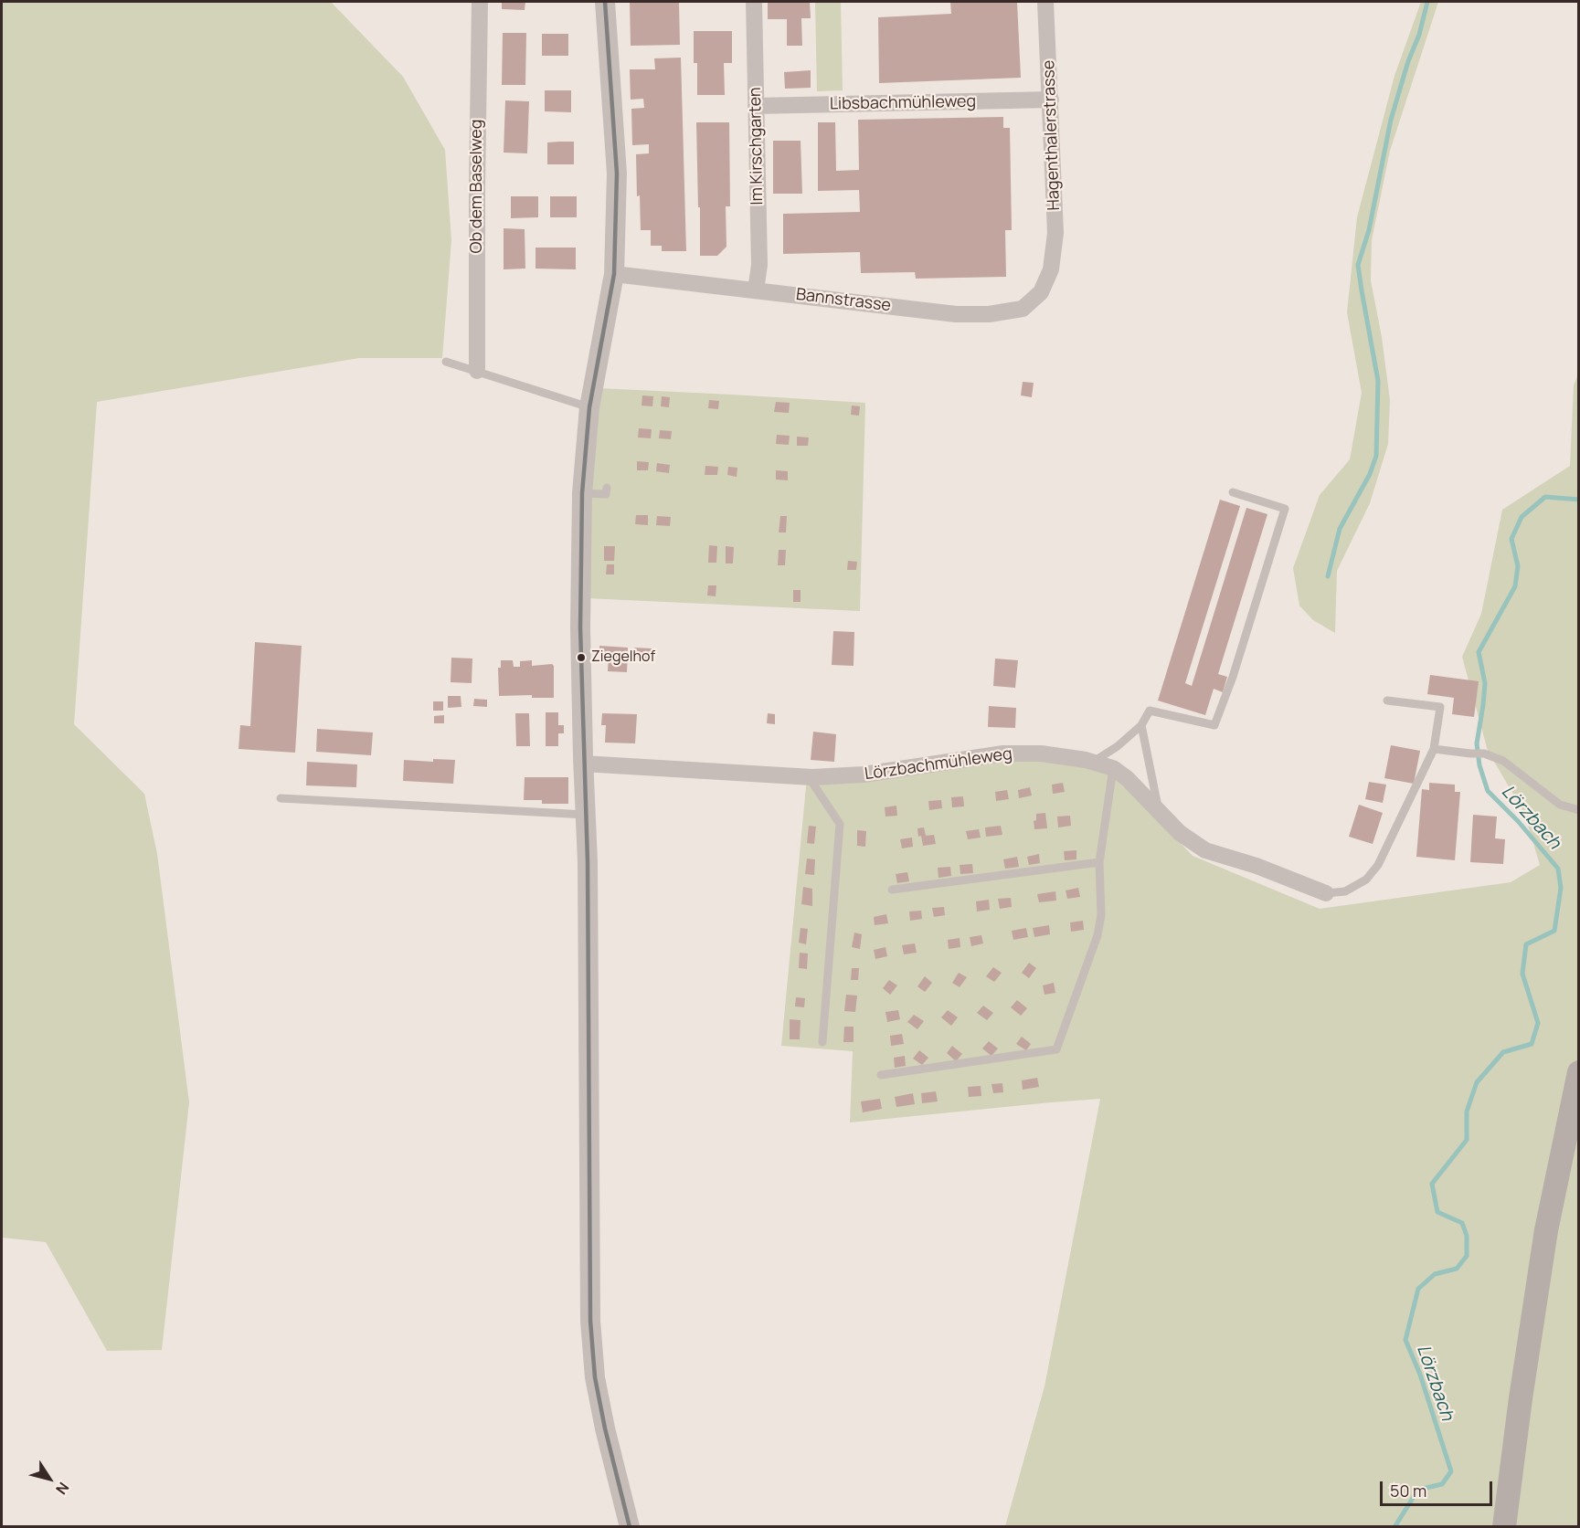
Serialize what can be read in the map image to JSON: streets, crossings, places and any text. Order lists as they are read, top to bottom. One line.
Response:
{"streets":{"street":["Libsbachmühleweg","Hagenthalerstrasse","Im Kirschgarten","Ob dem Baselweg","Bannstrasse","Lörzbachmühleweg"]},"crossings":[["Libsbachmühleweg","Hagenthalerstrasse"],["Libsbachmühleweg","Im Kirschgarten"],["Hagenthalerstrasse","Bannstrasse"],["Im Kirschgarten","Bannstrasse"]],"water":["Lörzbach"],"places":["Ziegelhof"],"scale_bar":"50 m","north":"bottom right"}
